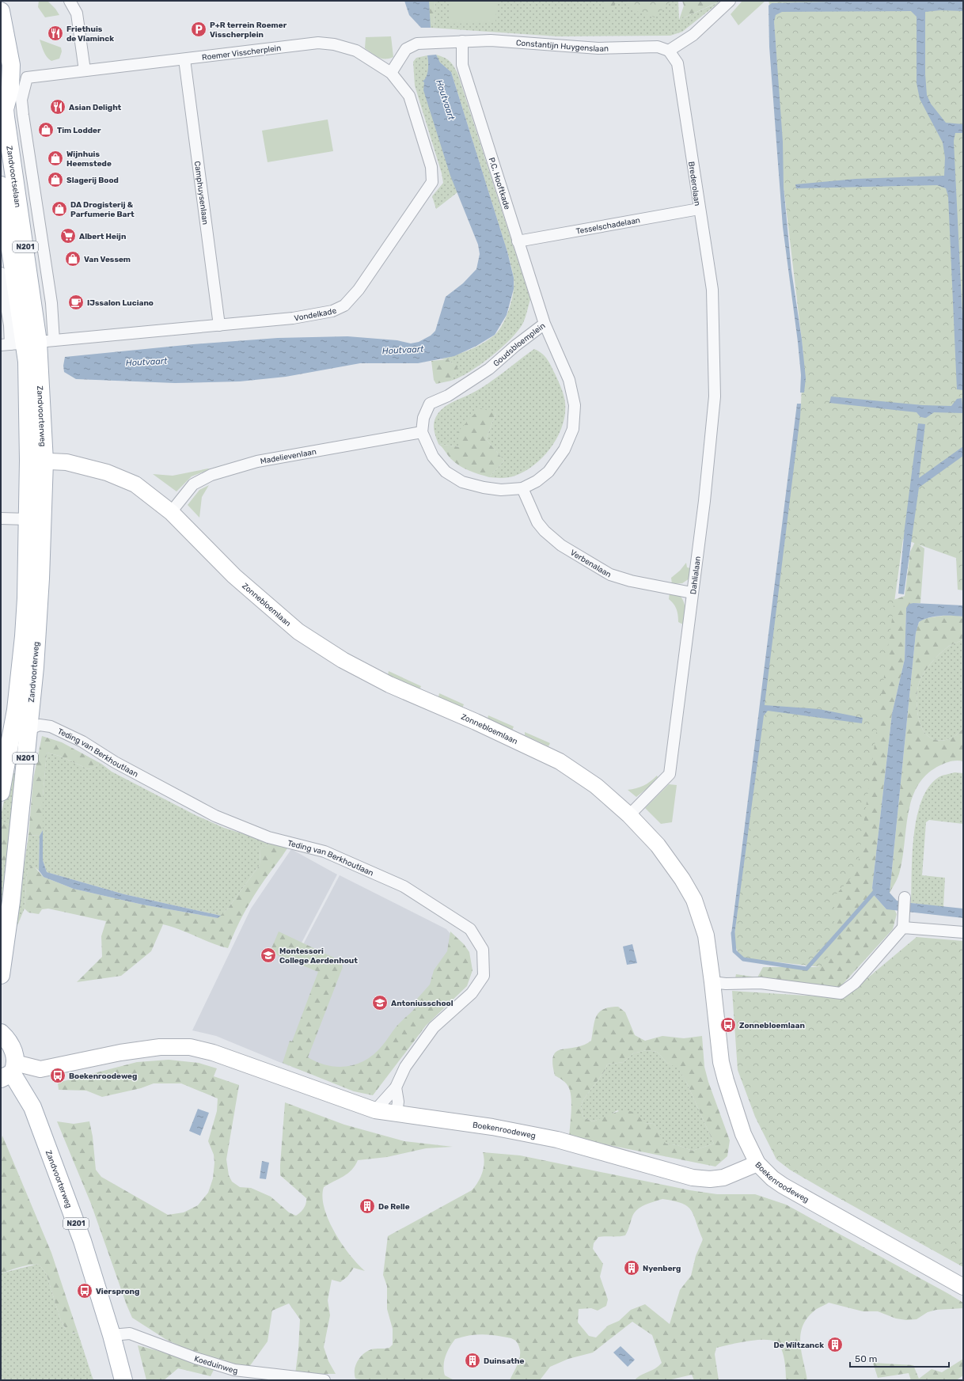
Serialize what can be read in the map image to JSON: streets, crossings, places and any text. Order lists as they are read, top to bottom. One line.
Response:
{"streets":{"main road":["Zandvoortselaan","N201","Zandvoorterweg"],"street":["Constantijn Huygenslaan","Roemer Visscherplein","P.C. Hooftkade","Brederolaan","Camphuysenlaan","Tesselschadelaan","Vondelkade","Goudsbloemplein","Madelievenlaan","Verbenalaan","Dahlialaan","Zonnebloemlaan","Teding van Berkhoutlaan","Boekenroodeweg","Koeduinweg"]},"crossings":[["Constantijn Huygenslaan","Roemer Visscherplein"],["Constantijn Huygenslaan","P.C. Hooftkade"],["Constantijn Huygenslaan","Brederolaan"],["Constantijn Huygenslaan","Vondelkade"],["Roemer Visscherplein","Zandvoortselaan"],["Roemer Visscherplein","Camphuysenlaan"],["Roemer Visscherplein","Vondelkade"],["Zandvoortselaan","Vondelkade"],["Zandvoortselaan","Zandvoorterweg"],["P.C. Hooftkade","Tesselschadelaan"],["P.C. Hooftkade","Goudsbloemplein"],["Brederolaan","Tesselschadelaan"],["Brederolaan","Dahlialaan"],["Camphuysenlaan","Vondelkade"],["N201","Zandvoorterweg"],["N201","Boekenroodeweg"],["Goudsbloemplein","Madelievenlaan"],["Goudsbloemplein","Verbenalaan"],["Zandvoorterweg","Zonnebloemlaan"],["Zandvoorterweg","Teding van Berkhoutlaan"],["Zandvoorterweg","Boekenroodeweg"],["Zandvoorterweg","Koeduinweg"],["Madelievenlaan","Zonnebloemlaan"],["Verbenalaan","Dahlialaan"],["Dahlialaan","Zonnebloemlaan"],["Zonnebloemlaan","Boekenroodeweg"],["Teding van Berkhoutlaan","Boekenroodeweg"]],"water":["Houtvaart"],"places":{"parking":["P+R terrein Roemer Visscherplein"],"restaurant":["Friethuis de Vlaminck","Asian Delight"],"shop":["Tim Lodder","Wijnhuis Heemstede","Slagerij Bood","DA Drogisterij & Parfumerie Bart","Van Vessem"],"supermarket":["Albert Heijn"],"cafe":["IJssalon Luciano"],"school or university":["Montessori College Aerdenhout","Antoniusschool"],"bus stop":["Zonnebloemlaan","Boekenroodeweg","Viersprong"],"building":["De Relle","Nyenberg","De Wiltzanck","Duinsathe"]},"scale_bar":"50 m"}
